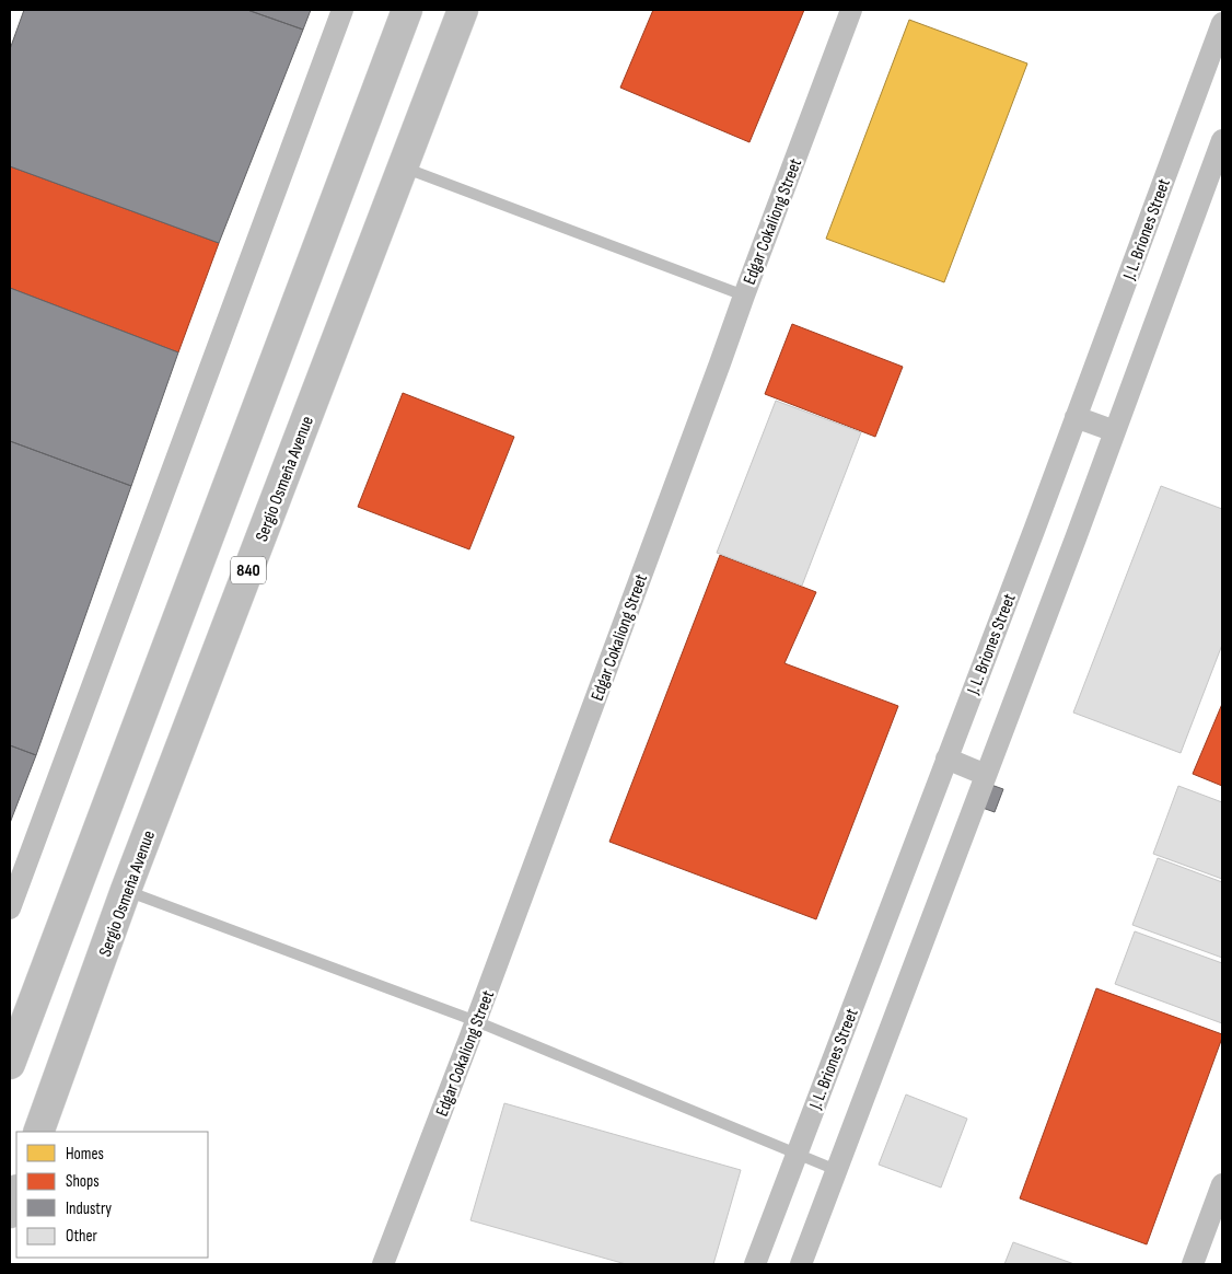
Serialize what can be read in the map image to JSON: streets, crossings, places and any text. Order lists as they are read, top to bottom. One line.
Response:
{"streets":{"highway":["Sergio Osmeña Avenue","840"],"street":["Edgar Cokaliong Street","J. L. Briones Street"]},"legend":["Homes","Shops","Industry","Other"]}
